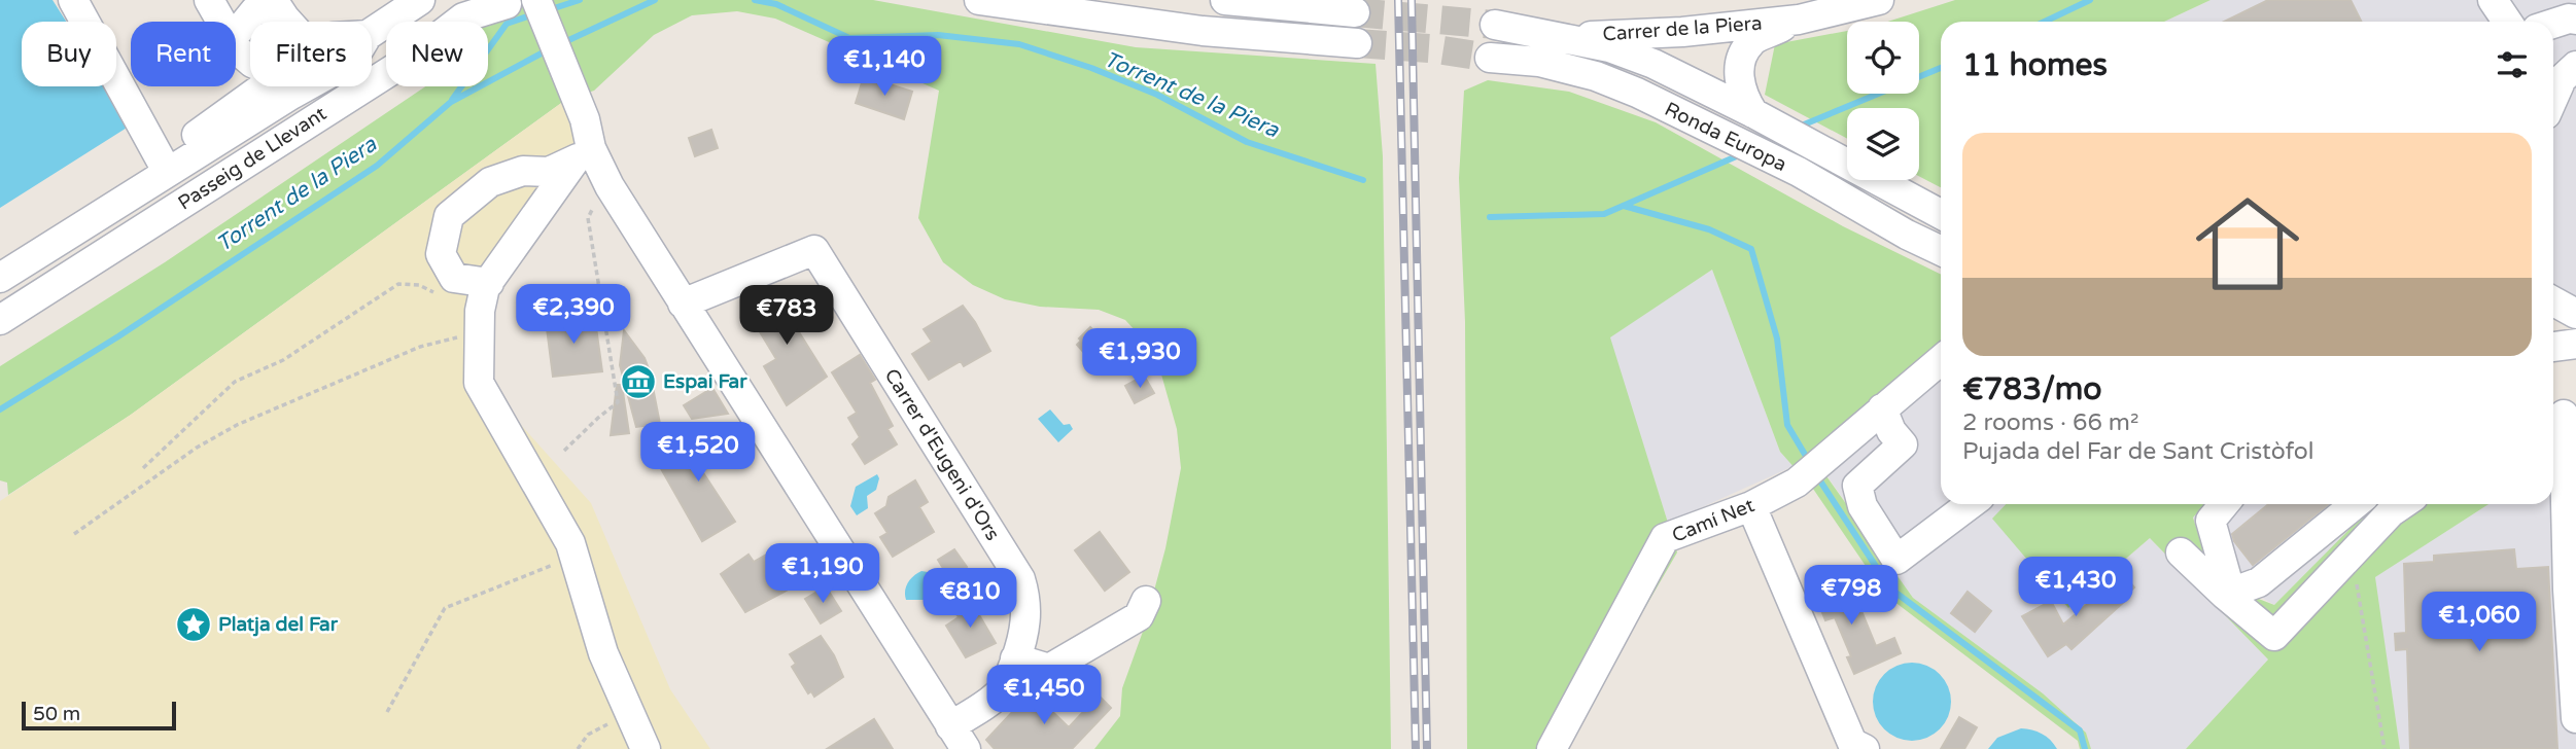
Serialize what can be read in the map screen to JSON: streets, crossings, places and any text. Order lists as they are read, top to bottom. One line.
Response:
{"streets":{"street":["Carrer de la Piera","Ronda Europa","Passeig de Llevant","Carrer d'Eugeni d'Ors","Camí Net"]},"crossings":[["Carrer de la Piera","Ronda Europa"]],"water":["Torrent de la Piera"],"places":{"museum":["Espai Far"],"place":["Platja del Far"]},"scale_bar":"50 m","page":{"chip":["Buy","Rent","Filters","New"],"heading":"11 homes","price":["€1,140","€2,390","€783","€1,930","€1,520","€1,190","€1,430","€798","€810","€1,060","€1,450"],"list":[{"name":"€783/mo","note":"2 rooms · 66 m² · Pujada del Far de Sant Cristòfol"}],"scale":"50 m"}}
